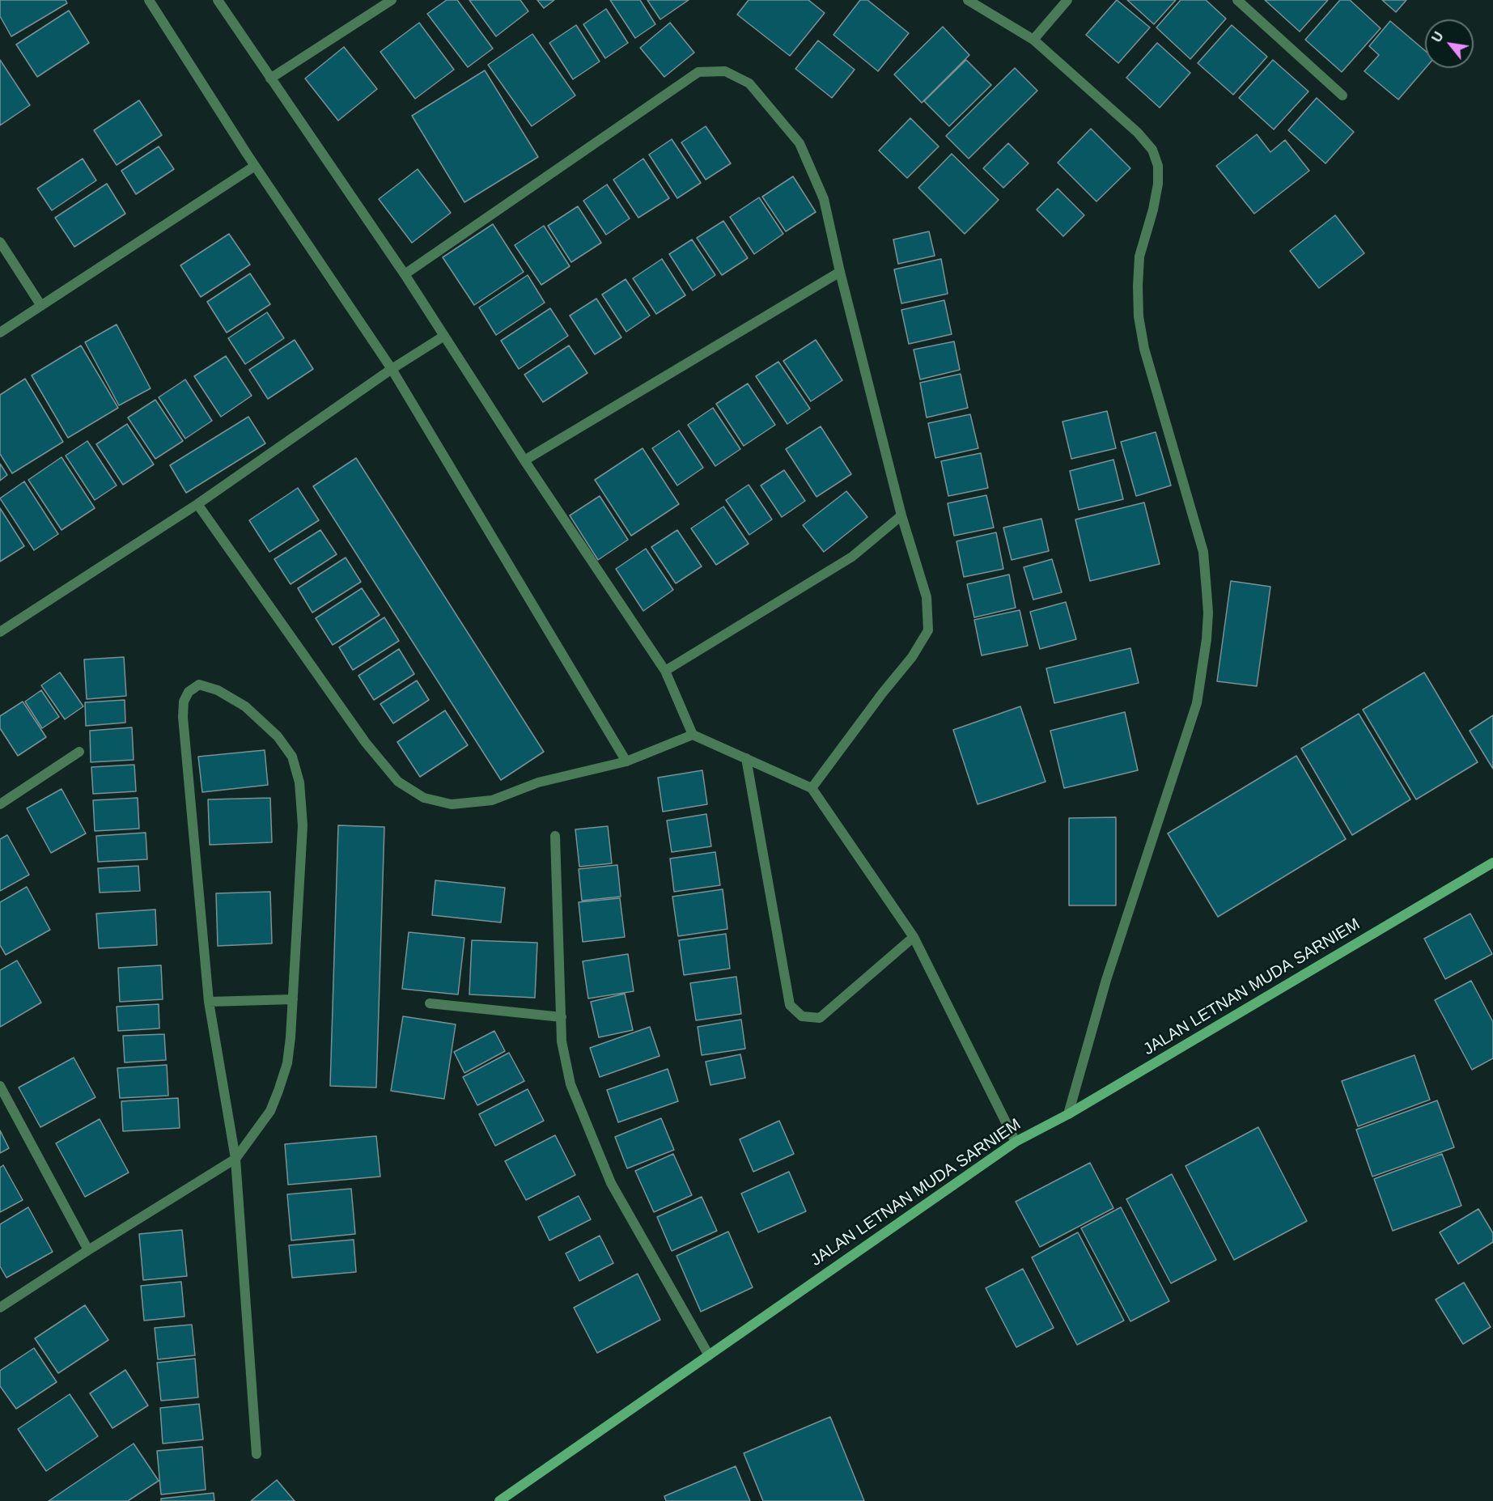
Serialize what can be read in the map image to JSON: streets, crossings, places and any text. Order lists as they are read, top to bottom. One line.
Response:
{"streets":{"main road":["JALAN LETNAN MUDA SARNIEM"]},"north":"top left"}
